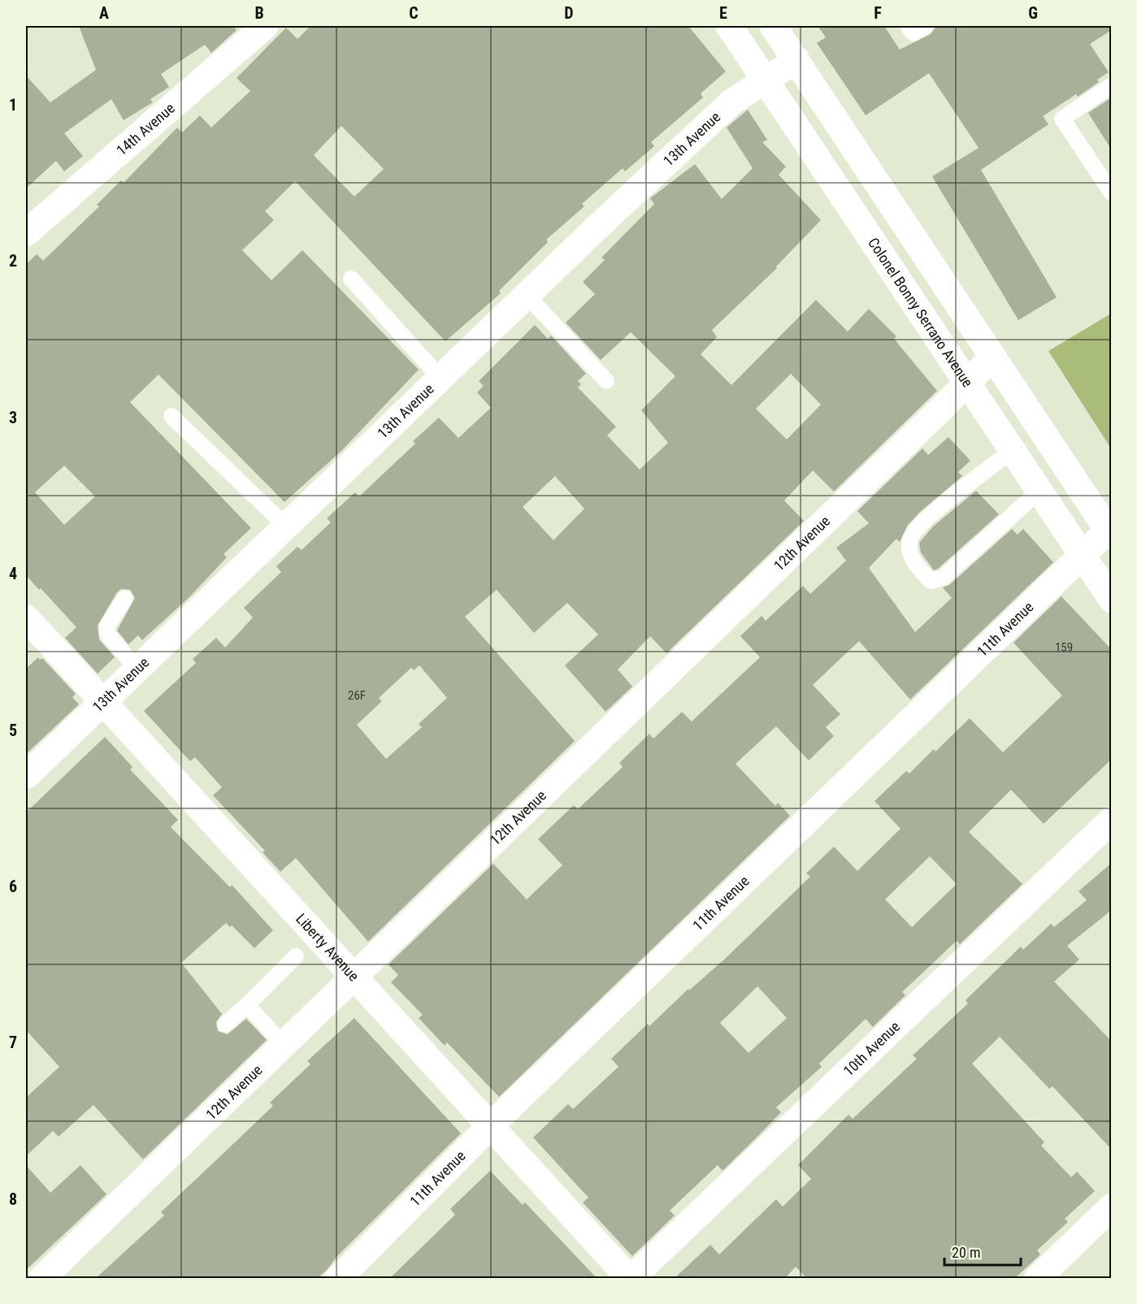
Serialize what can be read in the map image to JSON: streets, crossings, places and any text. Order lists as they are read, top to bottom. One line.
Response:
{"streets":{"street":["14th Avenue","13th Avenue","Colonel Bonny Serrano Avenue","12th Avenue","11th Avenue","Liberty Avenue","10th Avenue"]},"crossings":[["13th Avenue","Colonel Bonny Serrano Avenue"],["13th Avenue","Liberty Avenue"],["Colonel Bonny Serrano Avenue","12th Avenue"],["Colonel Bonny Serrano Avenue","11th Avenue"],["12th Avenue","Liberty Avenue"],["11th Avenue","Liberty Avenue"],["Liberty Avenue","10th Avenue"]],"house_numbers":["159","26F"],"scale_bar":"20 m","grid":{"columns":["A","B","C","D","E","F","G"],"rows":["1","2","3","4","5","6","7","8"]}}
